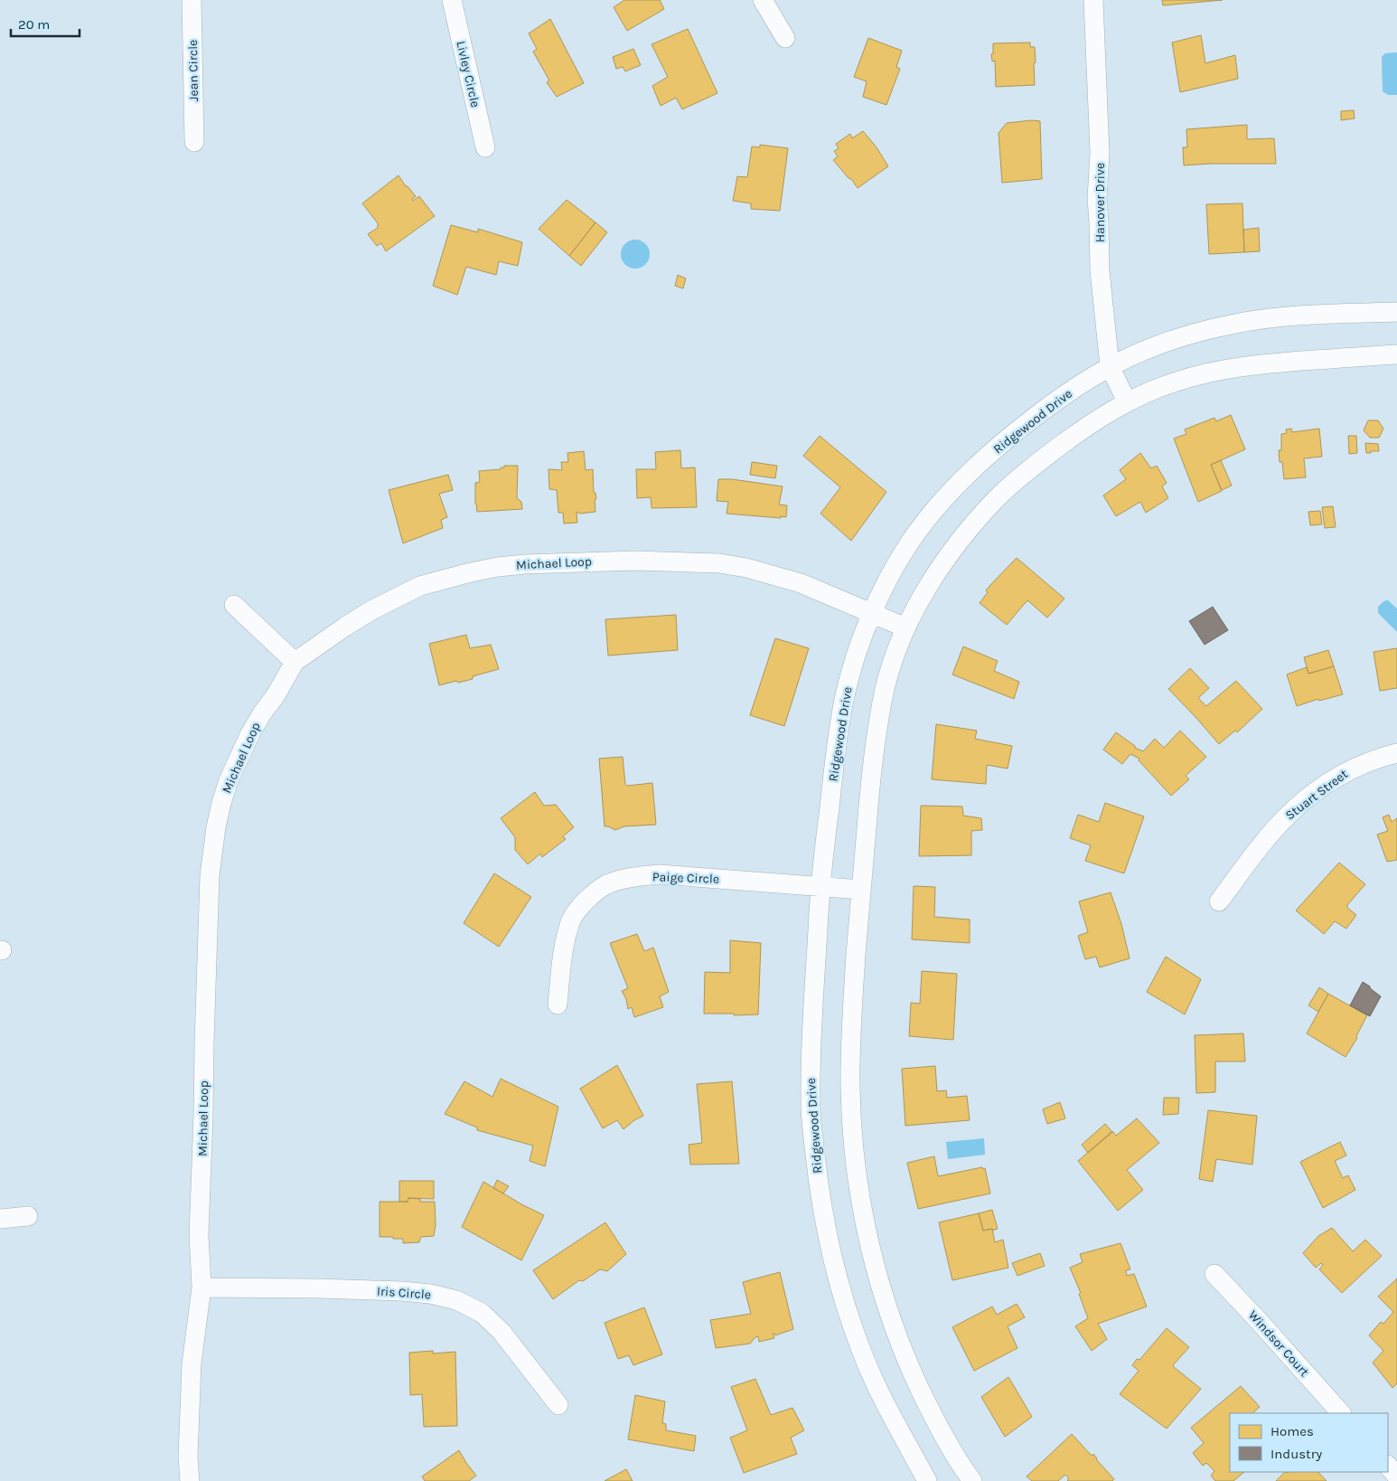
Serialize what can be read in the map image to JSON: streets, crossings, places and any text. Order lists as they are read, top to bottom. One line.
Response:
{"streets":{"street":["Jean Circle","Livley Circle","Hanover Drive","Ridgewood Drive","Michael Loop","Stuart Street","Paige Circle","Iris Circle","Windsor Court"]},"crossings":[["Hanover Drive","Ridgewood Drive"],["Ridgewood Drive","Michael Loop"],["Ridgewood Drive","Paige Circle"],["Michael Loop","Iris Circle"]],"legend":["Homes","Industry"],"scale_bar":"20 m"}
